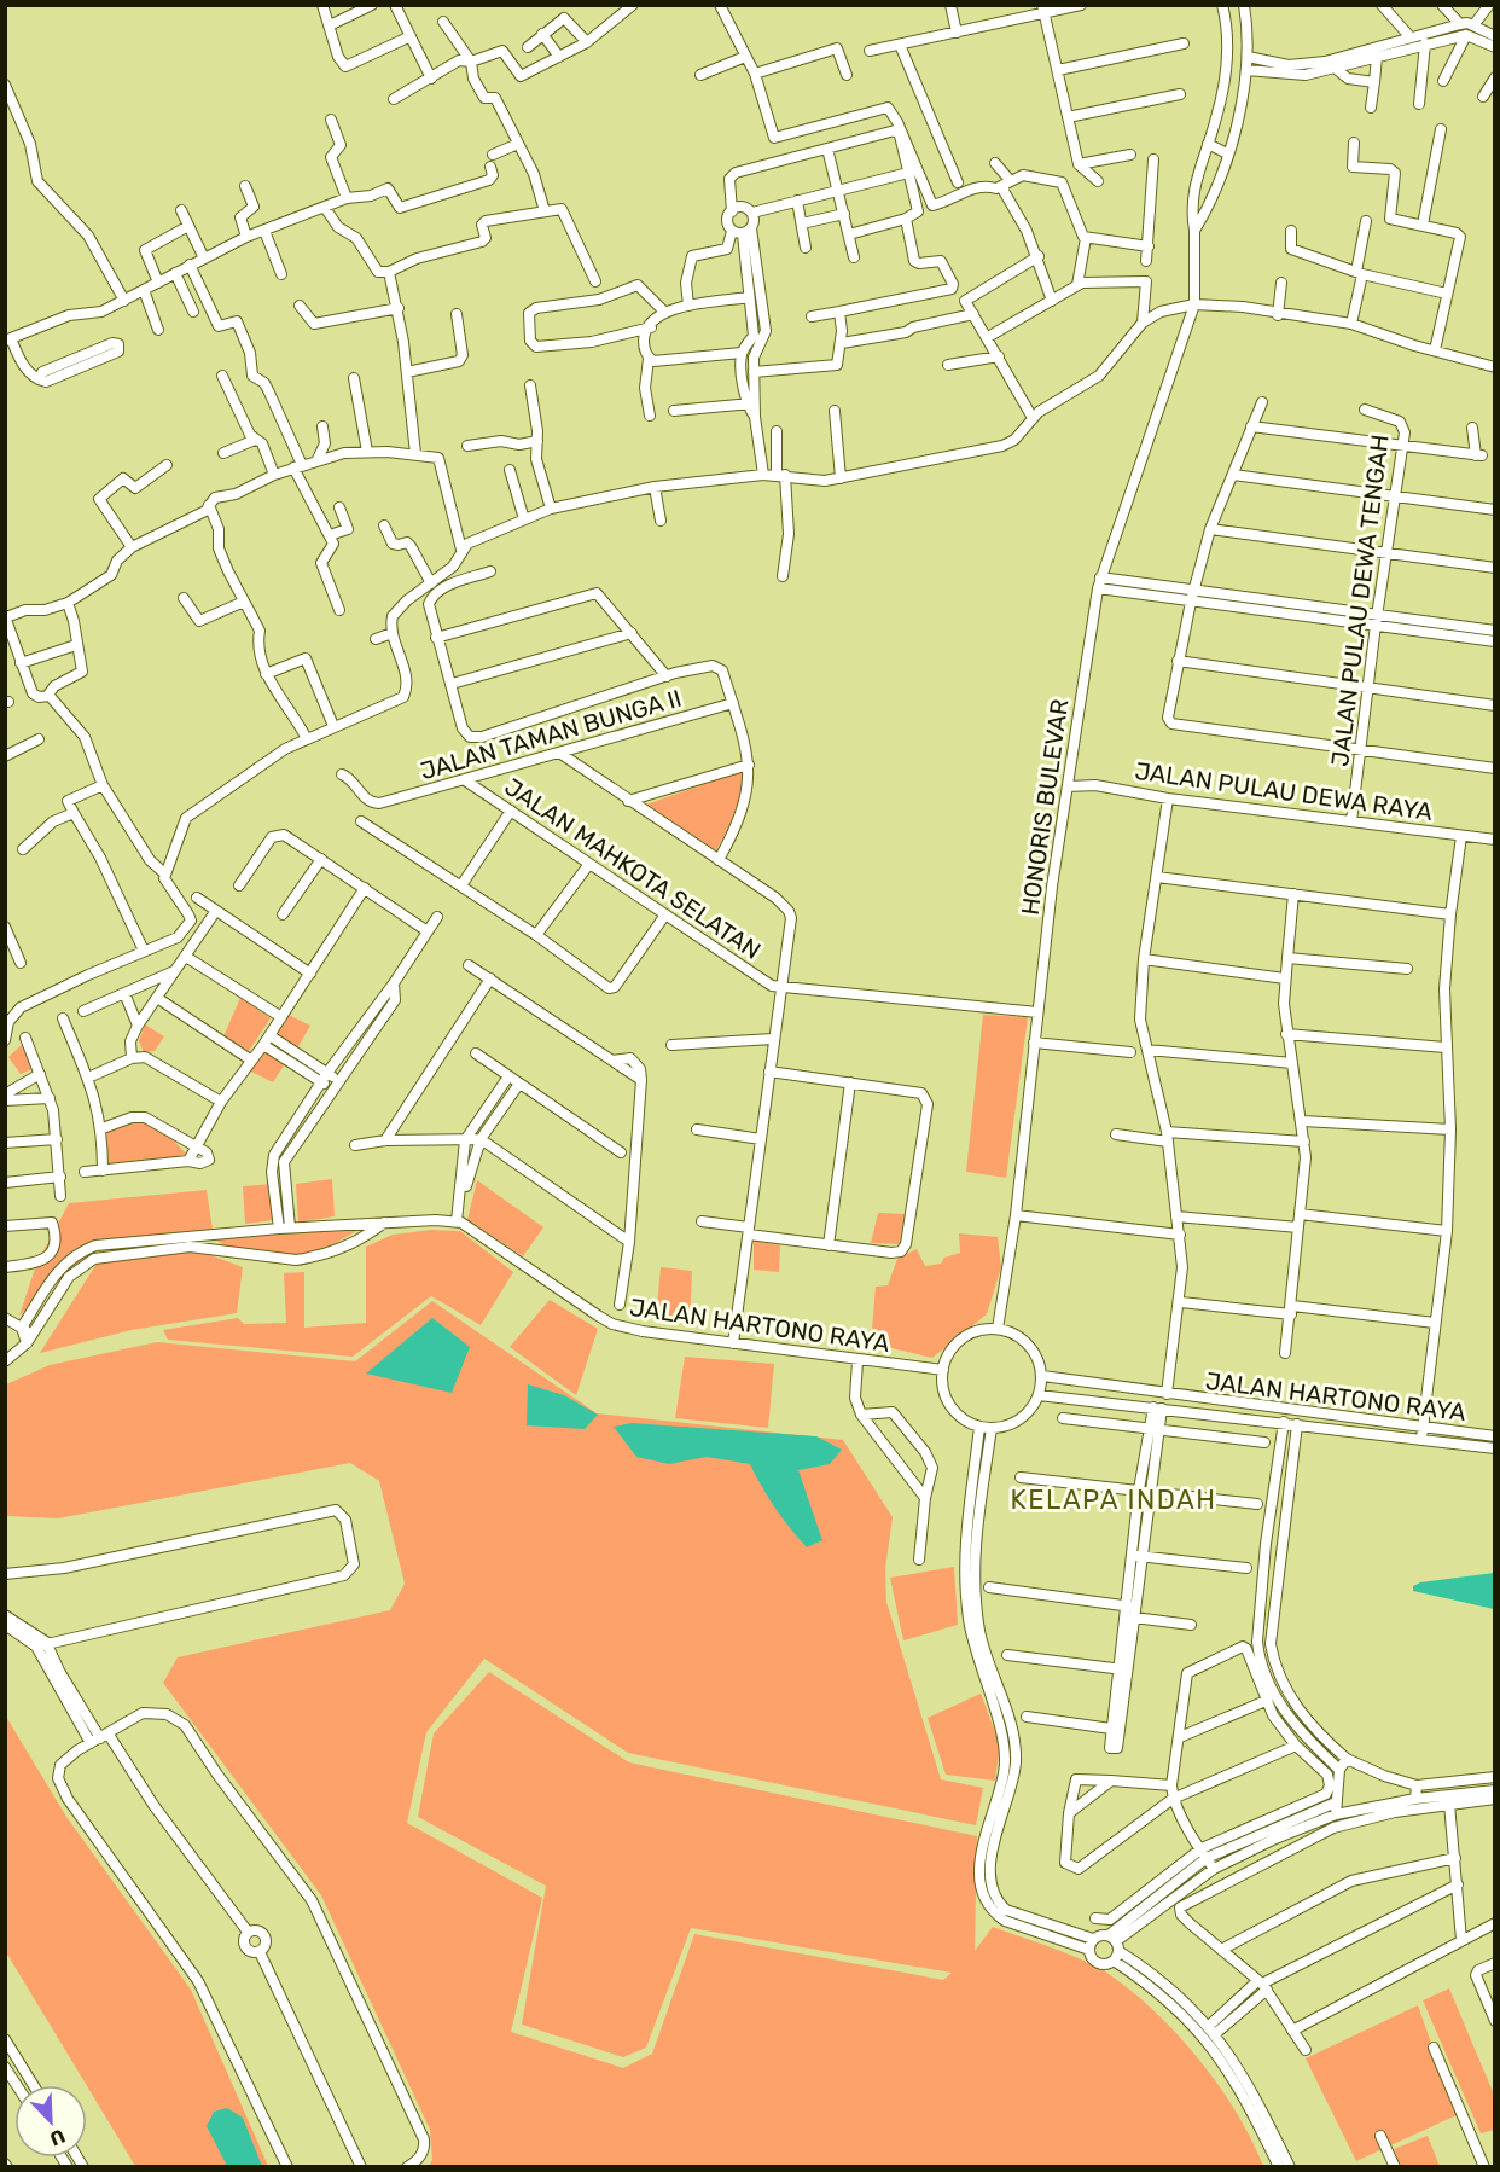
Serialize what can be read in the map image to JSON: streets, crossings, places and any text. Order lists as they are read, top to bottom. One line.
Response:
{"streets":{"street":["JALAN PULAU DEWA TENGAH","JALAN TAMAN BUNGA II","JALAN PULAU DEWA RAYA","HONORIS BULEVAR","JALAN MAHKOTA SELATAN","JALAN HARTONO RAYA"]},"crossings":[["JALAN PULAU DEWA TENGAH","JALAN PULAU DEWA RAYA"],["JALAN TAMAN BUNGA II","JALAN MAHKOTA SELATAN"],["JALAN PULAU DEWA RAYA","HONORIS BULEVAR"],["HONORIS BULEVAR","JALAN MAHKOTA SELATAN"],["HONORIS BULEVAR","JALAN HARTONO RAYA"],["JALAN MAHKOTA SELATAN","JALAN HARTONO RAYA"]],"districts":["KELAPA INDAH"],"north":"bottom right"}
